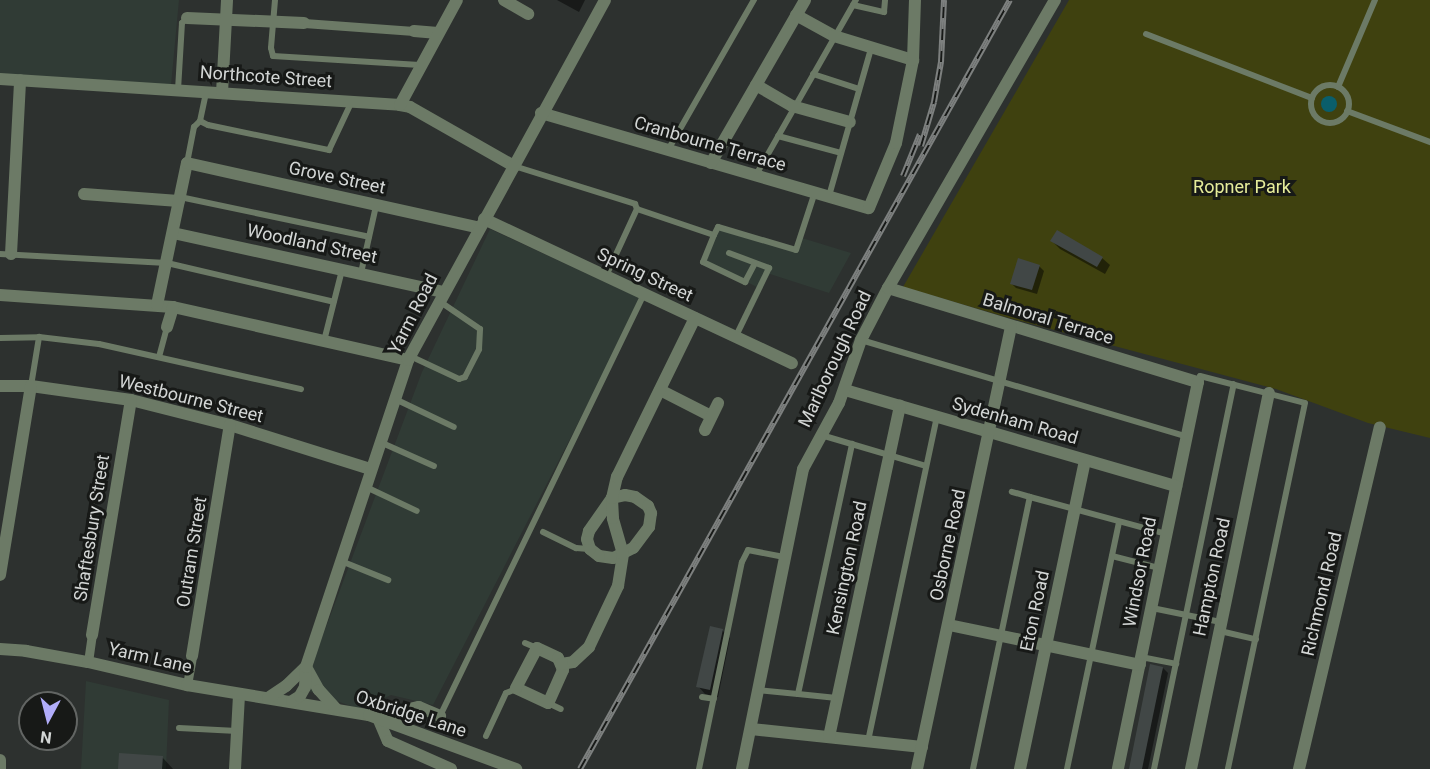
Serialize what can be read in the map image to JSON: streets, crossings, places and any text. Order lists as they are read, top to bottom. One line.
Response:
{"streets":{"street":["Northcote Street","Cranbourne Terrace","Grove Street","Woodland Street","Spring Street","Yarm Road","Balmoral Terrace","Marlborough Road","Westbourne Street","Sydenham Road","Shaftesbury Street","Osborne Road","Outram Street","Kensington Road","Windsor Road","Hampton Road","Richmond Road","Eton Road","Yarm Lane","Oxbridge Lane"]},"crossings":[["Northcote Street","Yarm Road"],["Cranbourne Terrace","Yarm Road"],["Grove Street","Spring Street"],["Grove Street","Yarm Road"],["Woodland Street","Yarm Road"],["Spring Street","Yarm Road"],["Yarm Road","Westbourne Street"],["Yarm Road","Yarm Lane"],["Yarm Road","Oxbridge Lane"],["Balmoral Terrace","Marlborough Road"],["Balmoral Terrace","Osborne Road"],["Balmoral Terrace","Windsor Road"],["Marlborough Road","Sydenham Road"],["Westbourne Street","Shaftesbury Street"],["Westbourne Street","Outram Street"],["Sydenham Road","Osborne Road"],["Sydenham Road","Kensington Road"],["Sydenham Road","Windsor Road"],["Sydenham Road","Eton Road"],["Shaftesbury Street","Yarm Lane"],["Outram Street","Yarm Lane"],["Yarm Lane","Oxbridge Lane"]],"parks":["Ropner Park"],"north":"bottom"}
